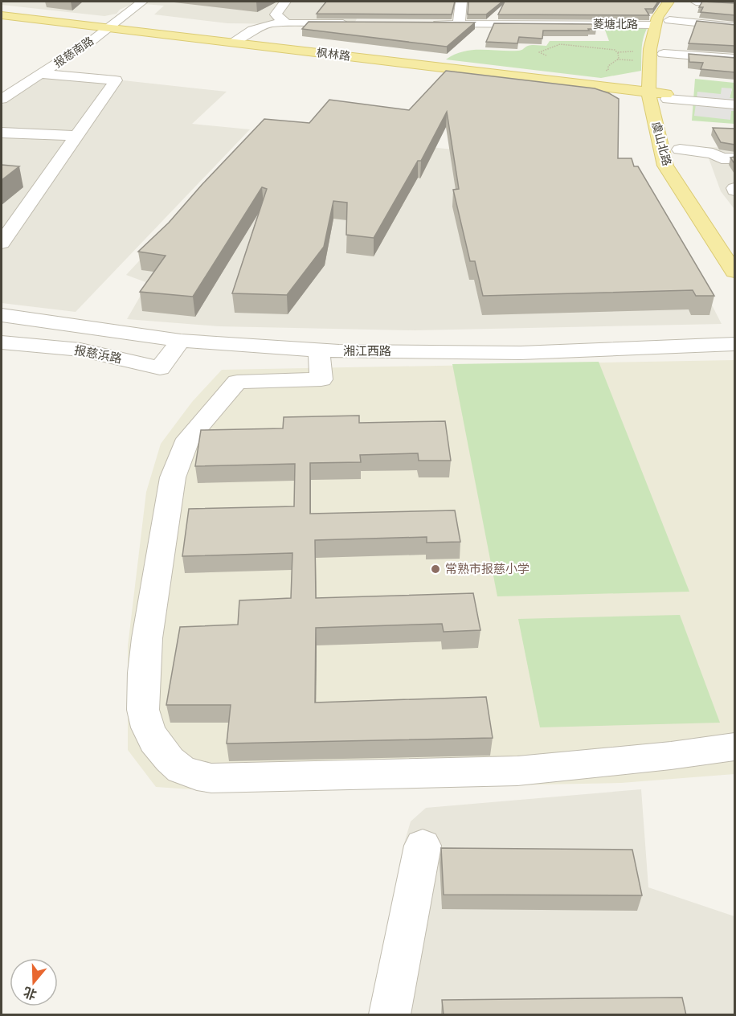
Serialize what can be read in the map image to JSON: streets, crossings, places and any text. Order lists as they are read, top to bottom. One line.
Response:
{"streets":{"main road":["枫林路","虞山北路"],"street":["菱塘北路","报慈南路","湘江西路","报慈浜路"]},"crossings":[["菱塘北路","虞山北路"],["报慈南路","枫林路"],["枫林路","虞山北路"],["湘江西路","报慈浜路"]],"places":["常熟市报慈小学"],"north":"bottom"}
